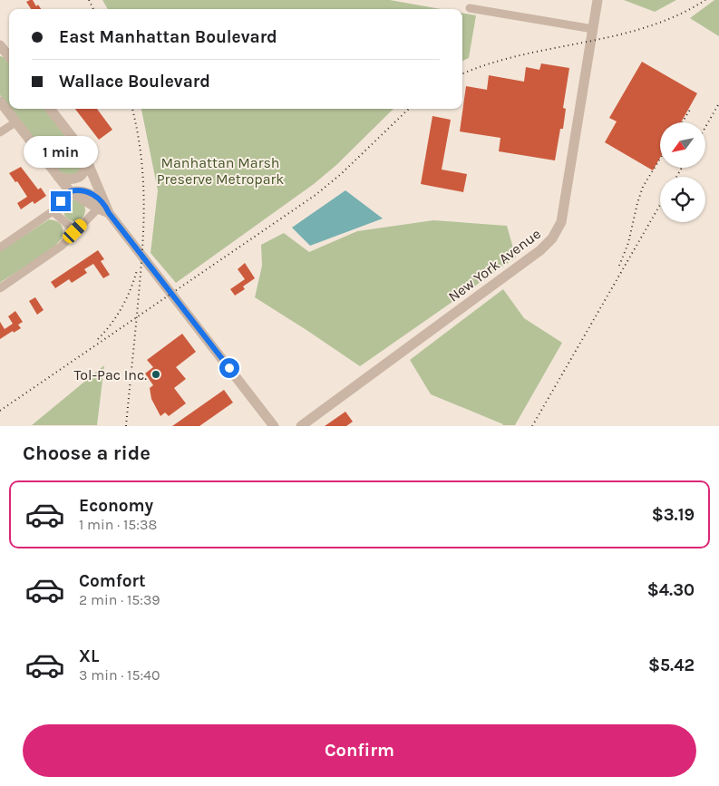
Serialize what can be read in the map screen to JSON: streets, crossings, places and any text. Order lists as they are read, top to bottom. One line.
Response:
{"streets":{"street":["New York Avenue"]},"parks":["Manhattan Marsh Preserve Metropark"],"places":["Tol-Pac Inc."],"north":"bottom left","page":{"banner":["East Manhattan Boulevard","Wallace Boulevard"],"bubble":"1 min","heading":"Choose a ride","list":[{"name":"Economy","note":"1 min · 15:38","value":"$3.19"},{"name":"Comfort","note":"2 min · 15:39","value":"$4.30"},{"name":"XL","note":"3 min · 15:40","value":"$5.42"}],"buttons":"Confirm"}}
